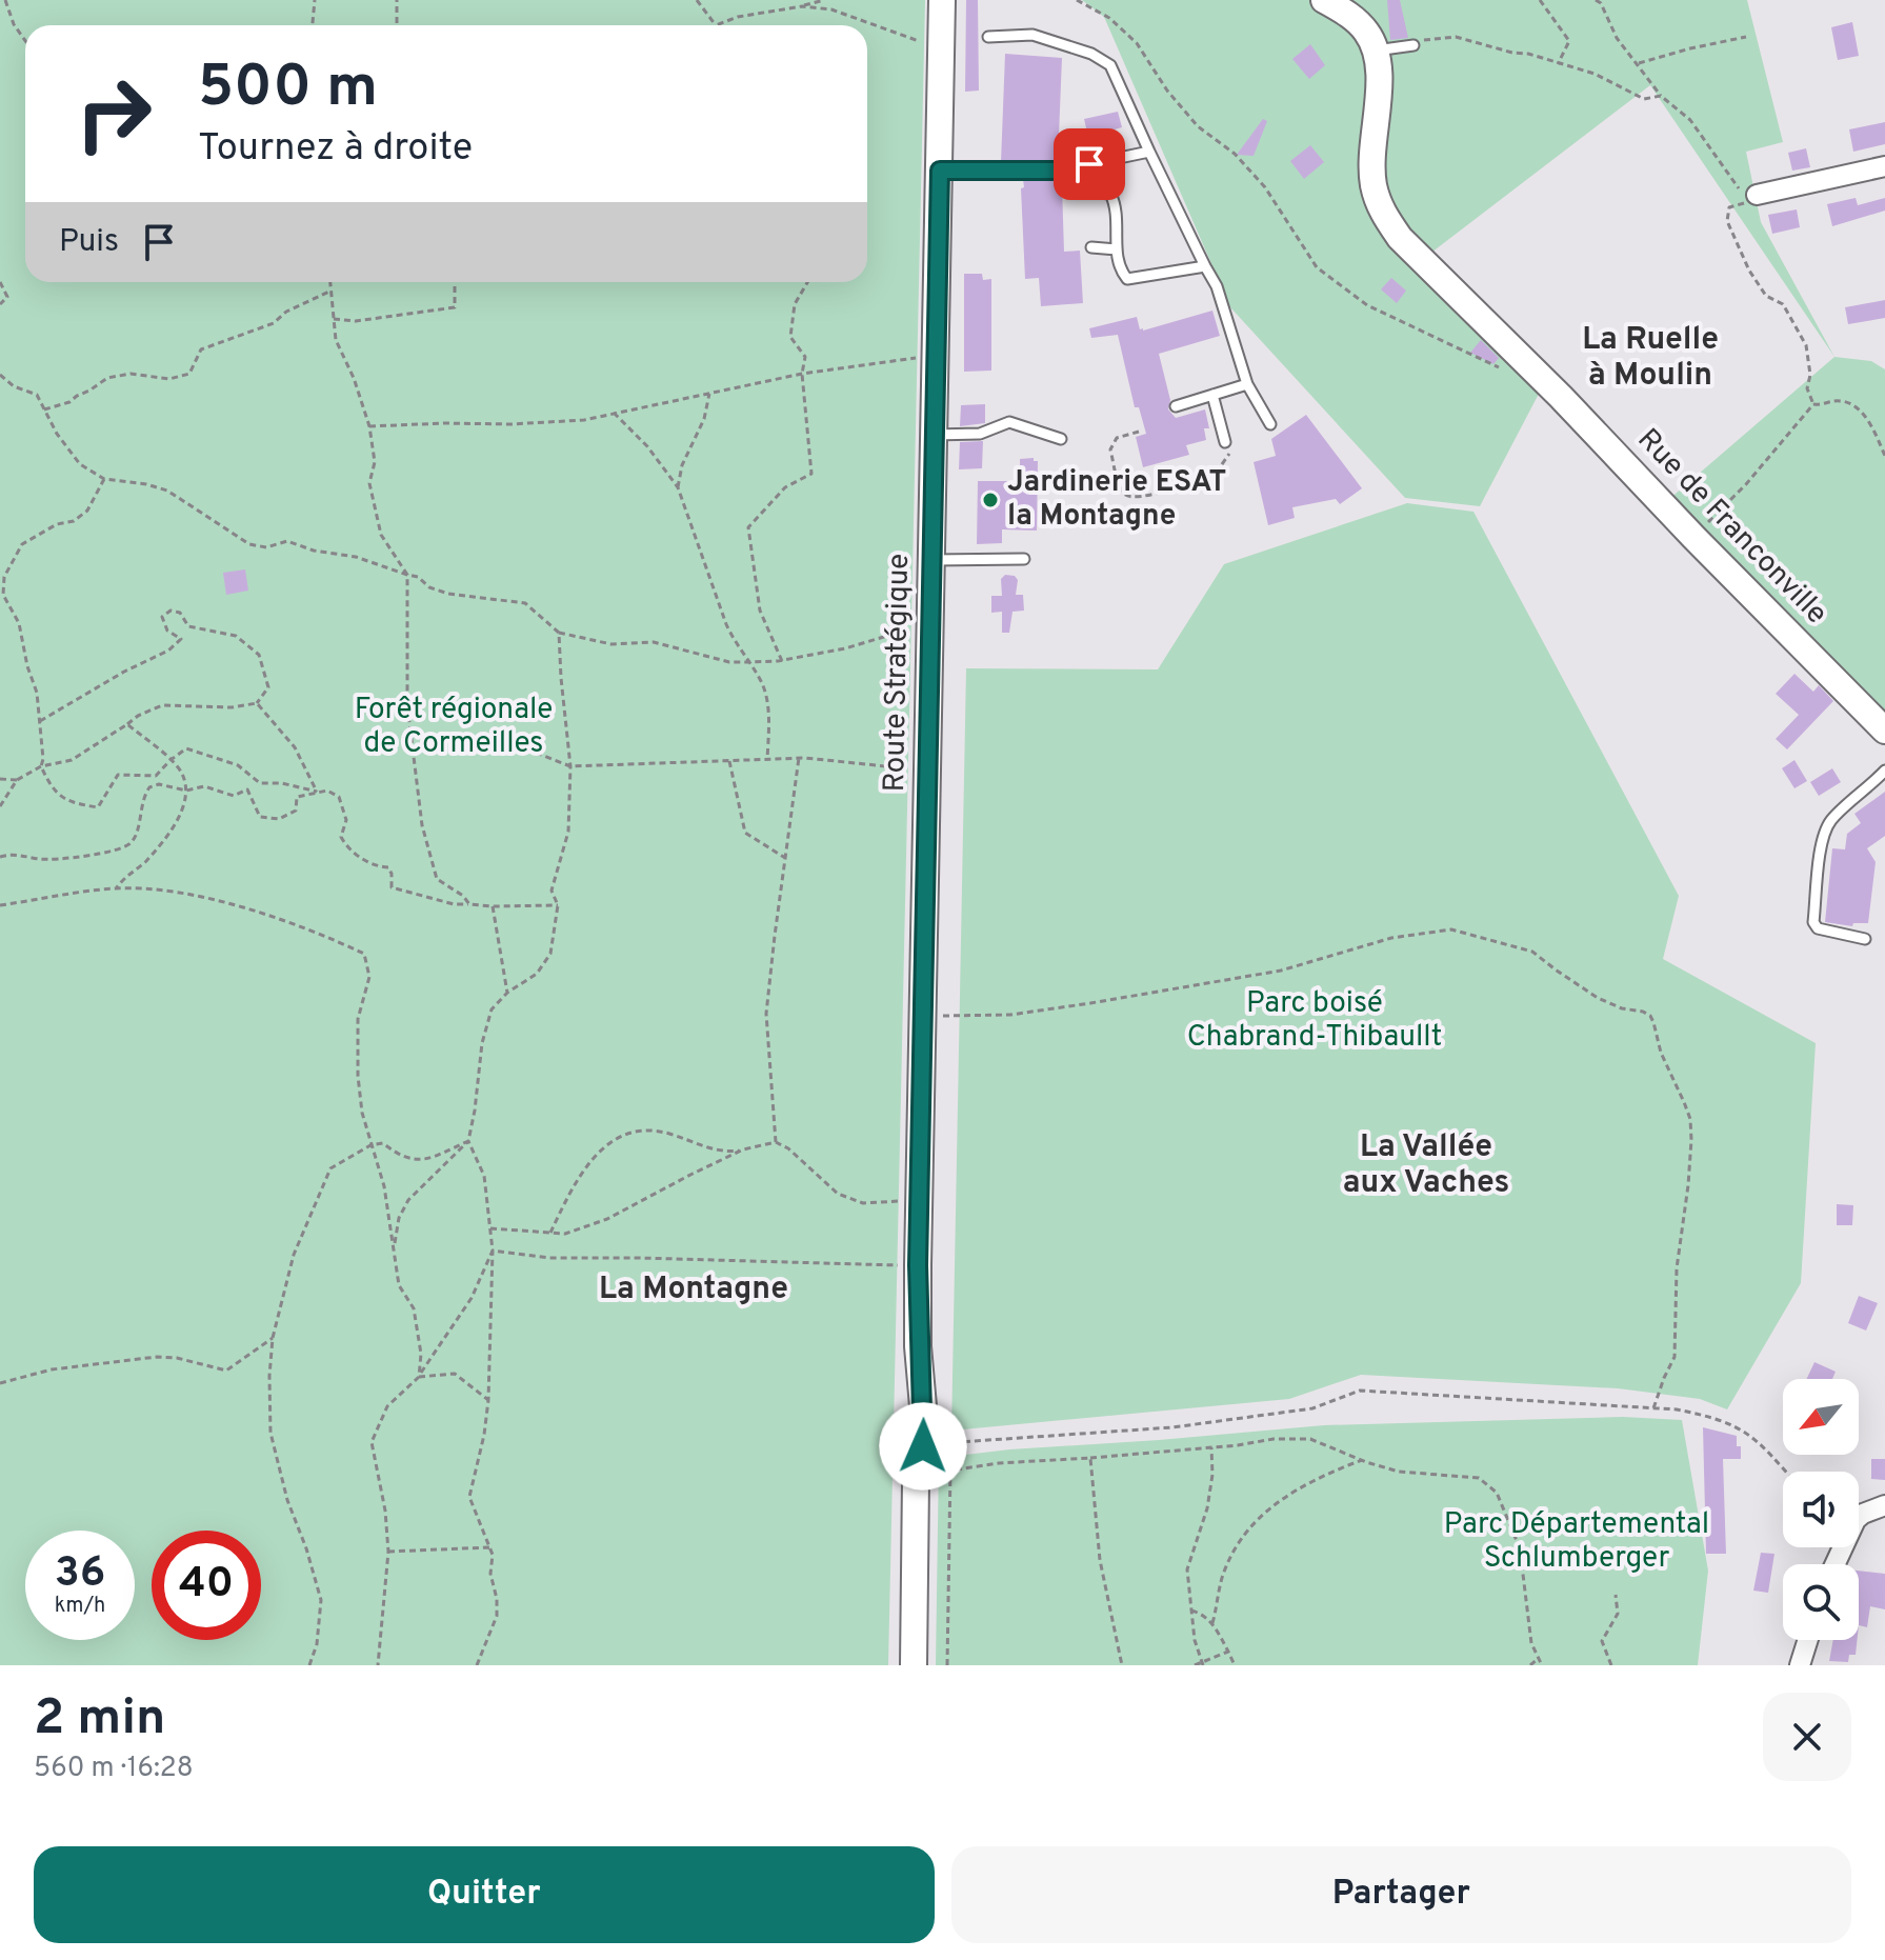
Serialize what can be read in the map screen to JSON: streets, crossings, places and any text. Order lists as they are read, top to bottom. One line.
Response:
{"streets":{"street":["Rue de Franconville","Route Stratégique"]},"districts":["La Ruelle à Moulin","La Vallée aux Vaches","La Montagne"],"parks":["Forêt régionale de Cormeilles","Parc boisé Chabrand-Thibaullt","Parc Départemental Schlumberger"],"places":["Jardinerie ESAT la Montagne"],"north":"bottom left","page":{"turn":["500 m","Tournez à droite"],"then":"Puis","speed":"36 km/h","limit":"40","heading":["2 min","560 m · 16:28"],"buttons":["Quitter","Partager"]}}
